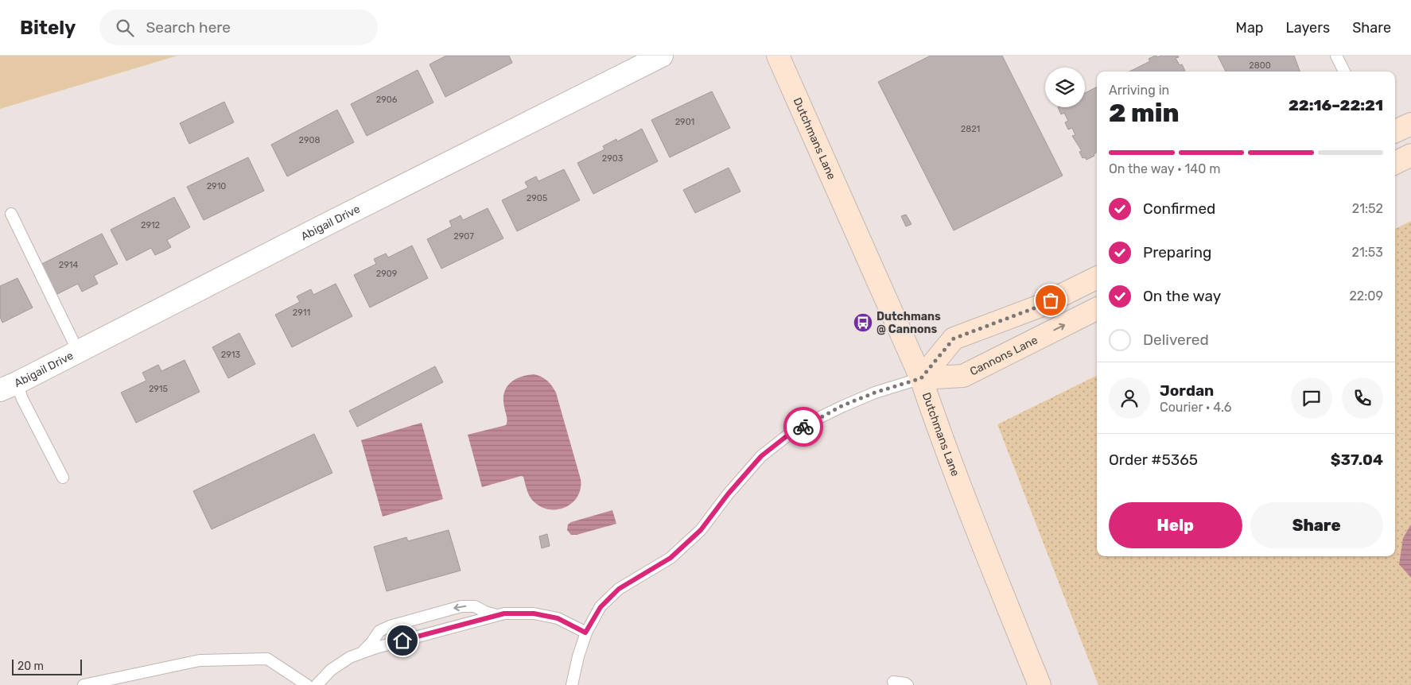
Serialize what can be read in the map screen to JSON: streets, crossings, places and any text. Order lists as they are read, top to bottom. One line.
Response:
{"streets":{"main road":["Dutchmans Lane","Cannons Lane"],"street":["Abigail Drive"]},"crossings":[["Dutchmans Lane","Cannons Lane"]],"places":{"bus stop":["Dutchmans @ Cannons"]},"house_numbers":["2800","2906","2901","2821","2908","2903","2910","2905","2912","2907","2914","2909","2911","2913","2915"],"scale_bar":"20 m","page":{"header":"Bitely","search":"Search here","nav":["Map","Layers","Share"],"heading":["2 min","Arriving in","22:16–22:21"],"panel":["Jordan","Courier · 4.6","Order #5365","$37.04"],"bar":"On the way · 140 m","list":[["Confirmed","21:52"],["Preparing","21:53"],["On the way","22:09"],"Delivered"],"buttons":["Help","Share"],"scale":"20 m"}}
